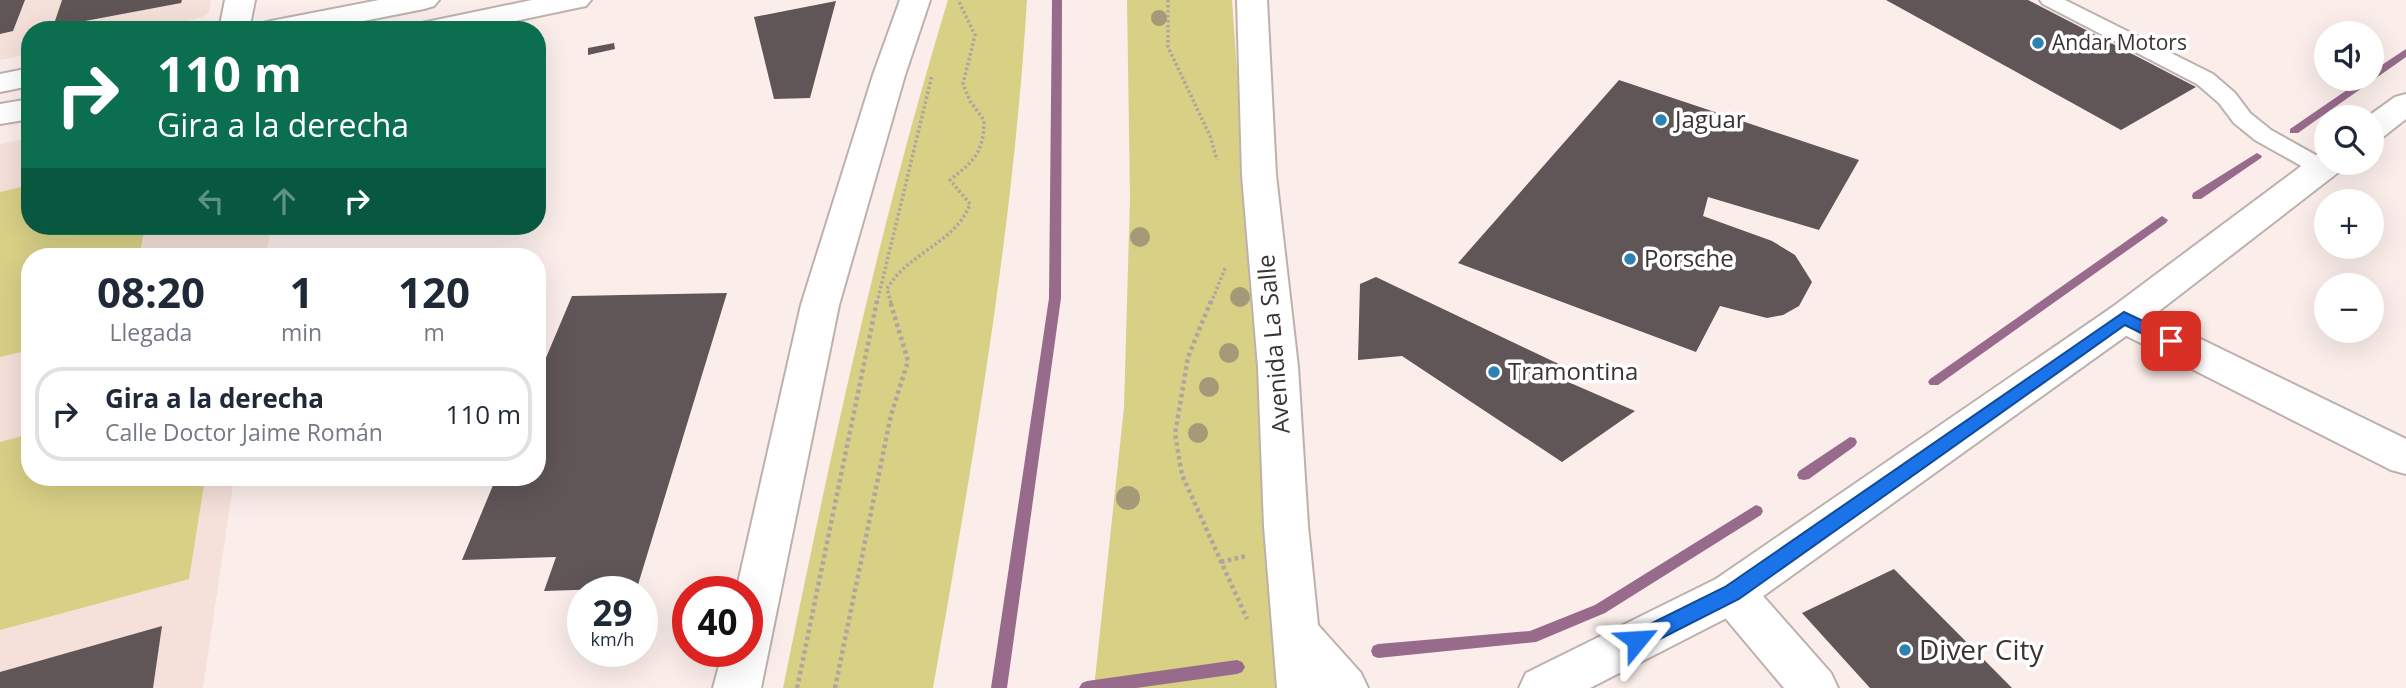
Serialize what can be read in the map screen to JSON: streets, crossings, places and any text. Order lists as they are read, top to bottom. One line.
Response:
{"streets":{"main road":["Avenida La Salle"]},"places":["Andar Motors","Jaguar","Porsche","Tramontina","Diver City"],"page":{"map_buttons":["+","−"],"turn":["110 m","Gira a la derecha"],"eta":["08:20","Llegada","1","min","120","m"],"list":[{"name":"Gira a la derecha","note":"Calle Doctor Jaime Román","value":"110 m"}],"speed":"29 km/h","limit":"40"}}
